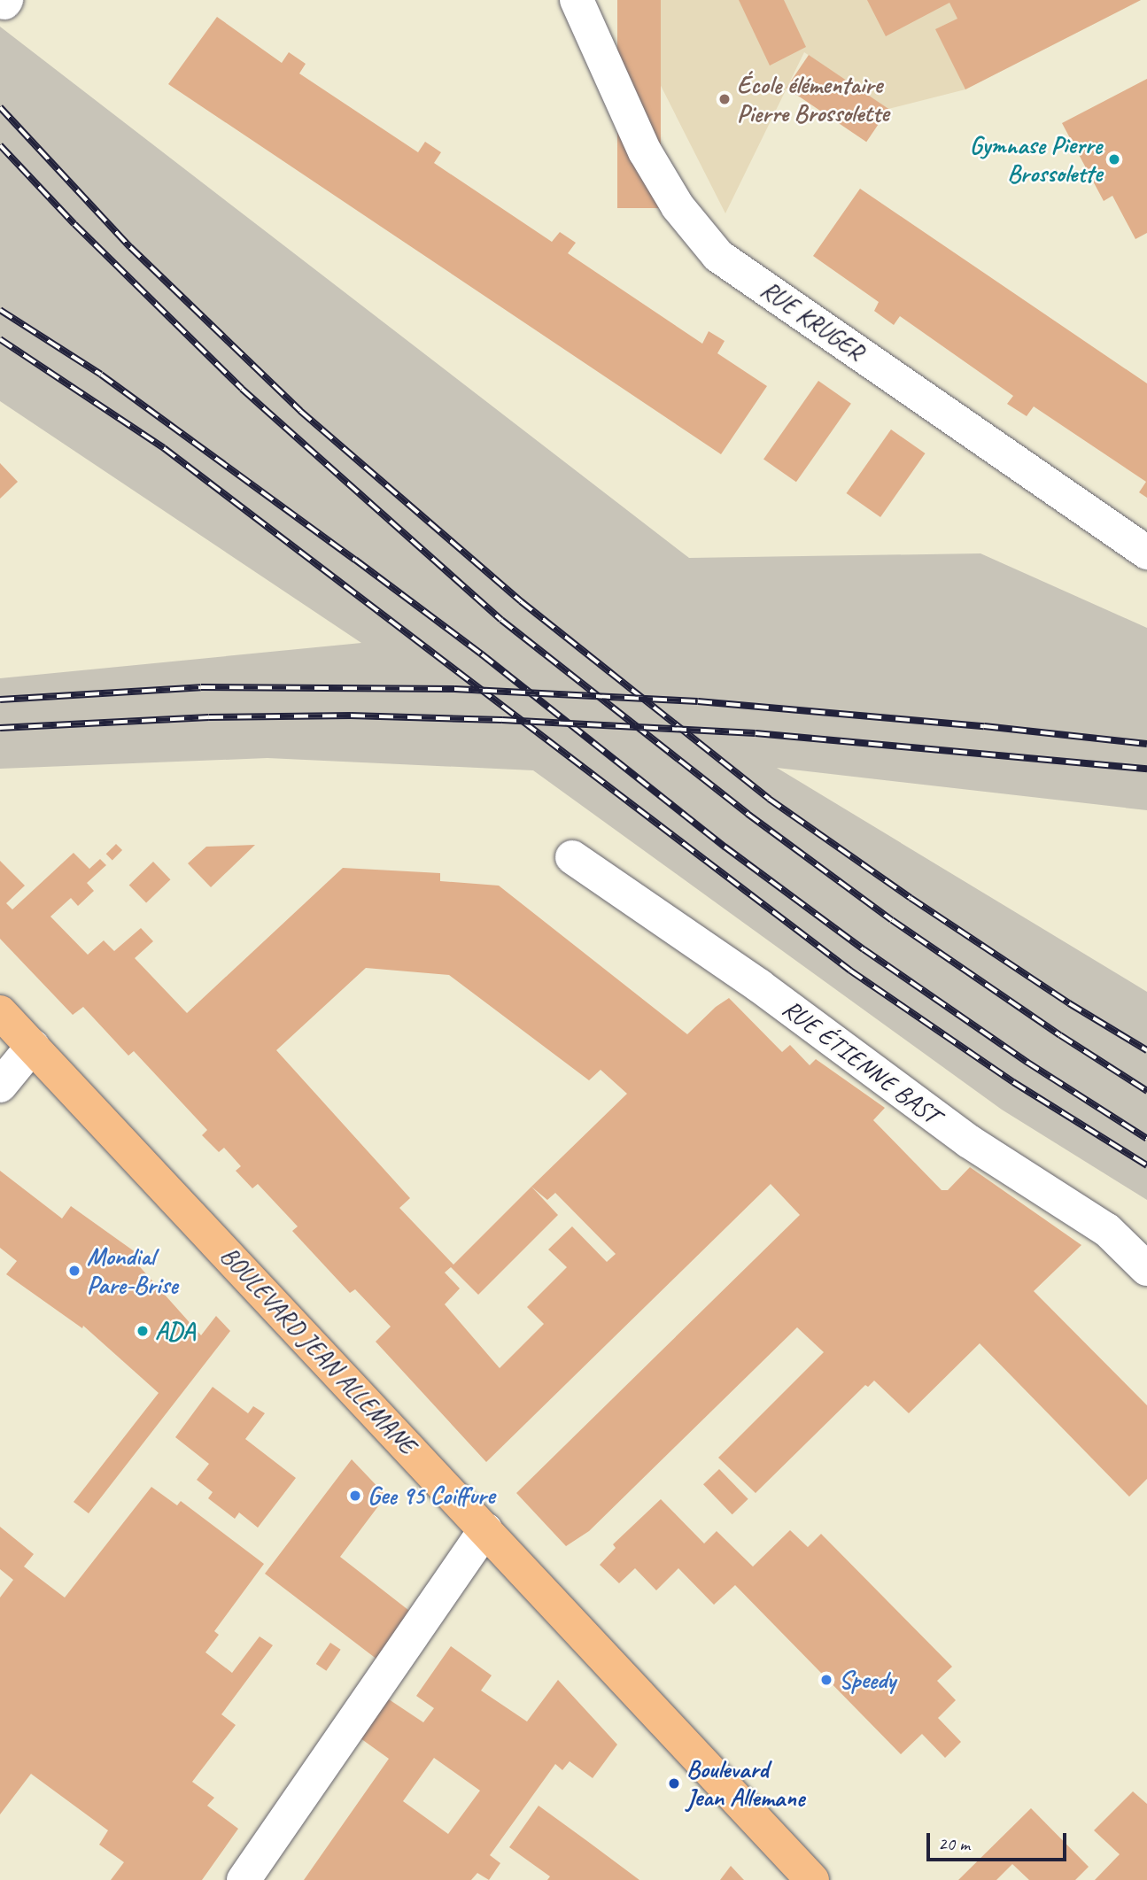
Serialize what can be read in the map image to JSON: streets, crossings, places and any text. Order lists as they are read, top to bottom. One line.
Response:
{"streets":{"main road":["BOULEVARD JEAN ALLEMANE"],"street":["RUE KRUGER","RUE ÉTIENNE BAST"]},"places":["École élémentaire Pierre Brossolette","Gymnase Pierre Brossolette","Mondial Pare-Brise","ADA","Gee 95 Coiffure","Speedy","Boulevard Jean Allemane"],"scale_bar":"20 m"}
